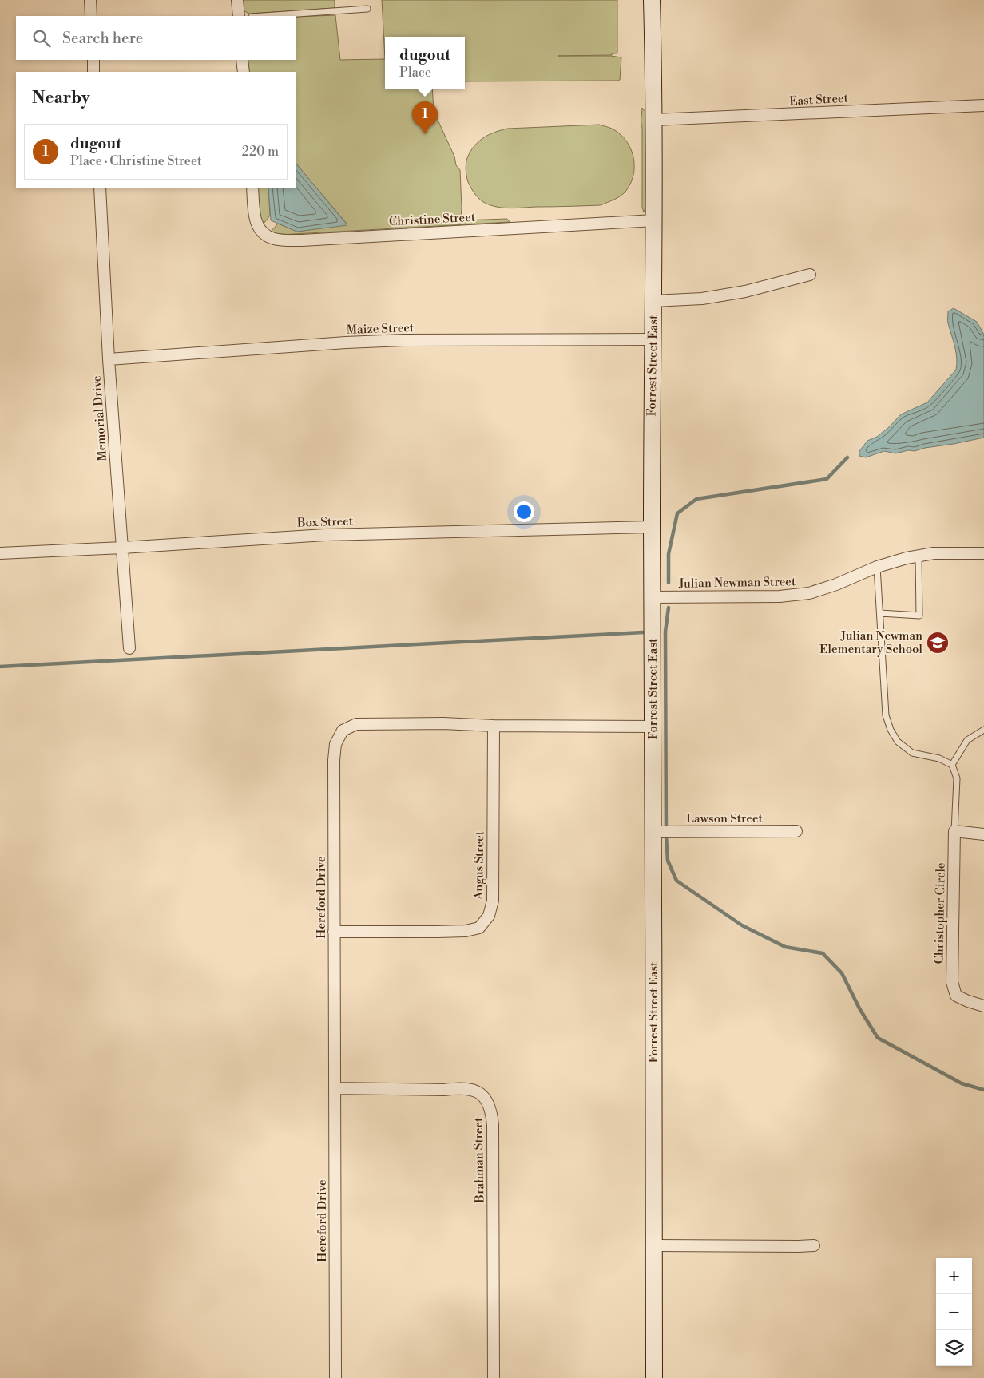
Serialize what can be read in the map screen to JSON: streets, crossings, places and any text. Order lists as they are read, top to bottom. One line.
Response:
{"streets":{"main road":["Forrest Street East"],"street":["East Street","Christine Street","Maize Street","Memorial Drive","Box Street","Julian Newman Street","Lawson Street","Angus Street","Hereford Drive","Christopher Circle","Brahman Street"]},"crossings":[["East Street","Forrest Street East"],["Christine Street","Forrest Street East"],["Maize Street","Forrest Street East"],["Maize Street","Memorial Drive"],["Forrest Street East","Box Street"],["Forrest Street East","Julian Newman Street"],["Forrest Street East","Lawson Street"],["Forrest Street East","Hereford Drive"],["Memorial Drive","Box Street"],["Angus Street","Hereford Drive"],["Hereford Drive","Brahman Street"]],"places":{"school or university":["Julian Newman Elementary School"]},"page":{"search":"Search here","popup":["dugout","Place"],"heading":"Nearby","pins":"1","list":[{"mark":"1","name":"dugout","note":"Place · Christine Street","value":"220 m"}],"map_buttons":["+","−"]}}
